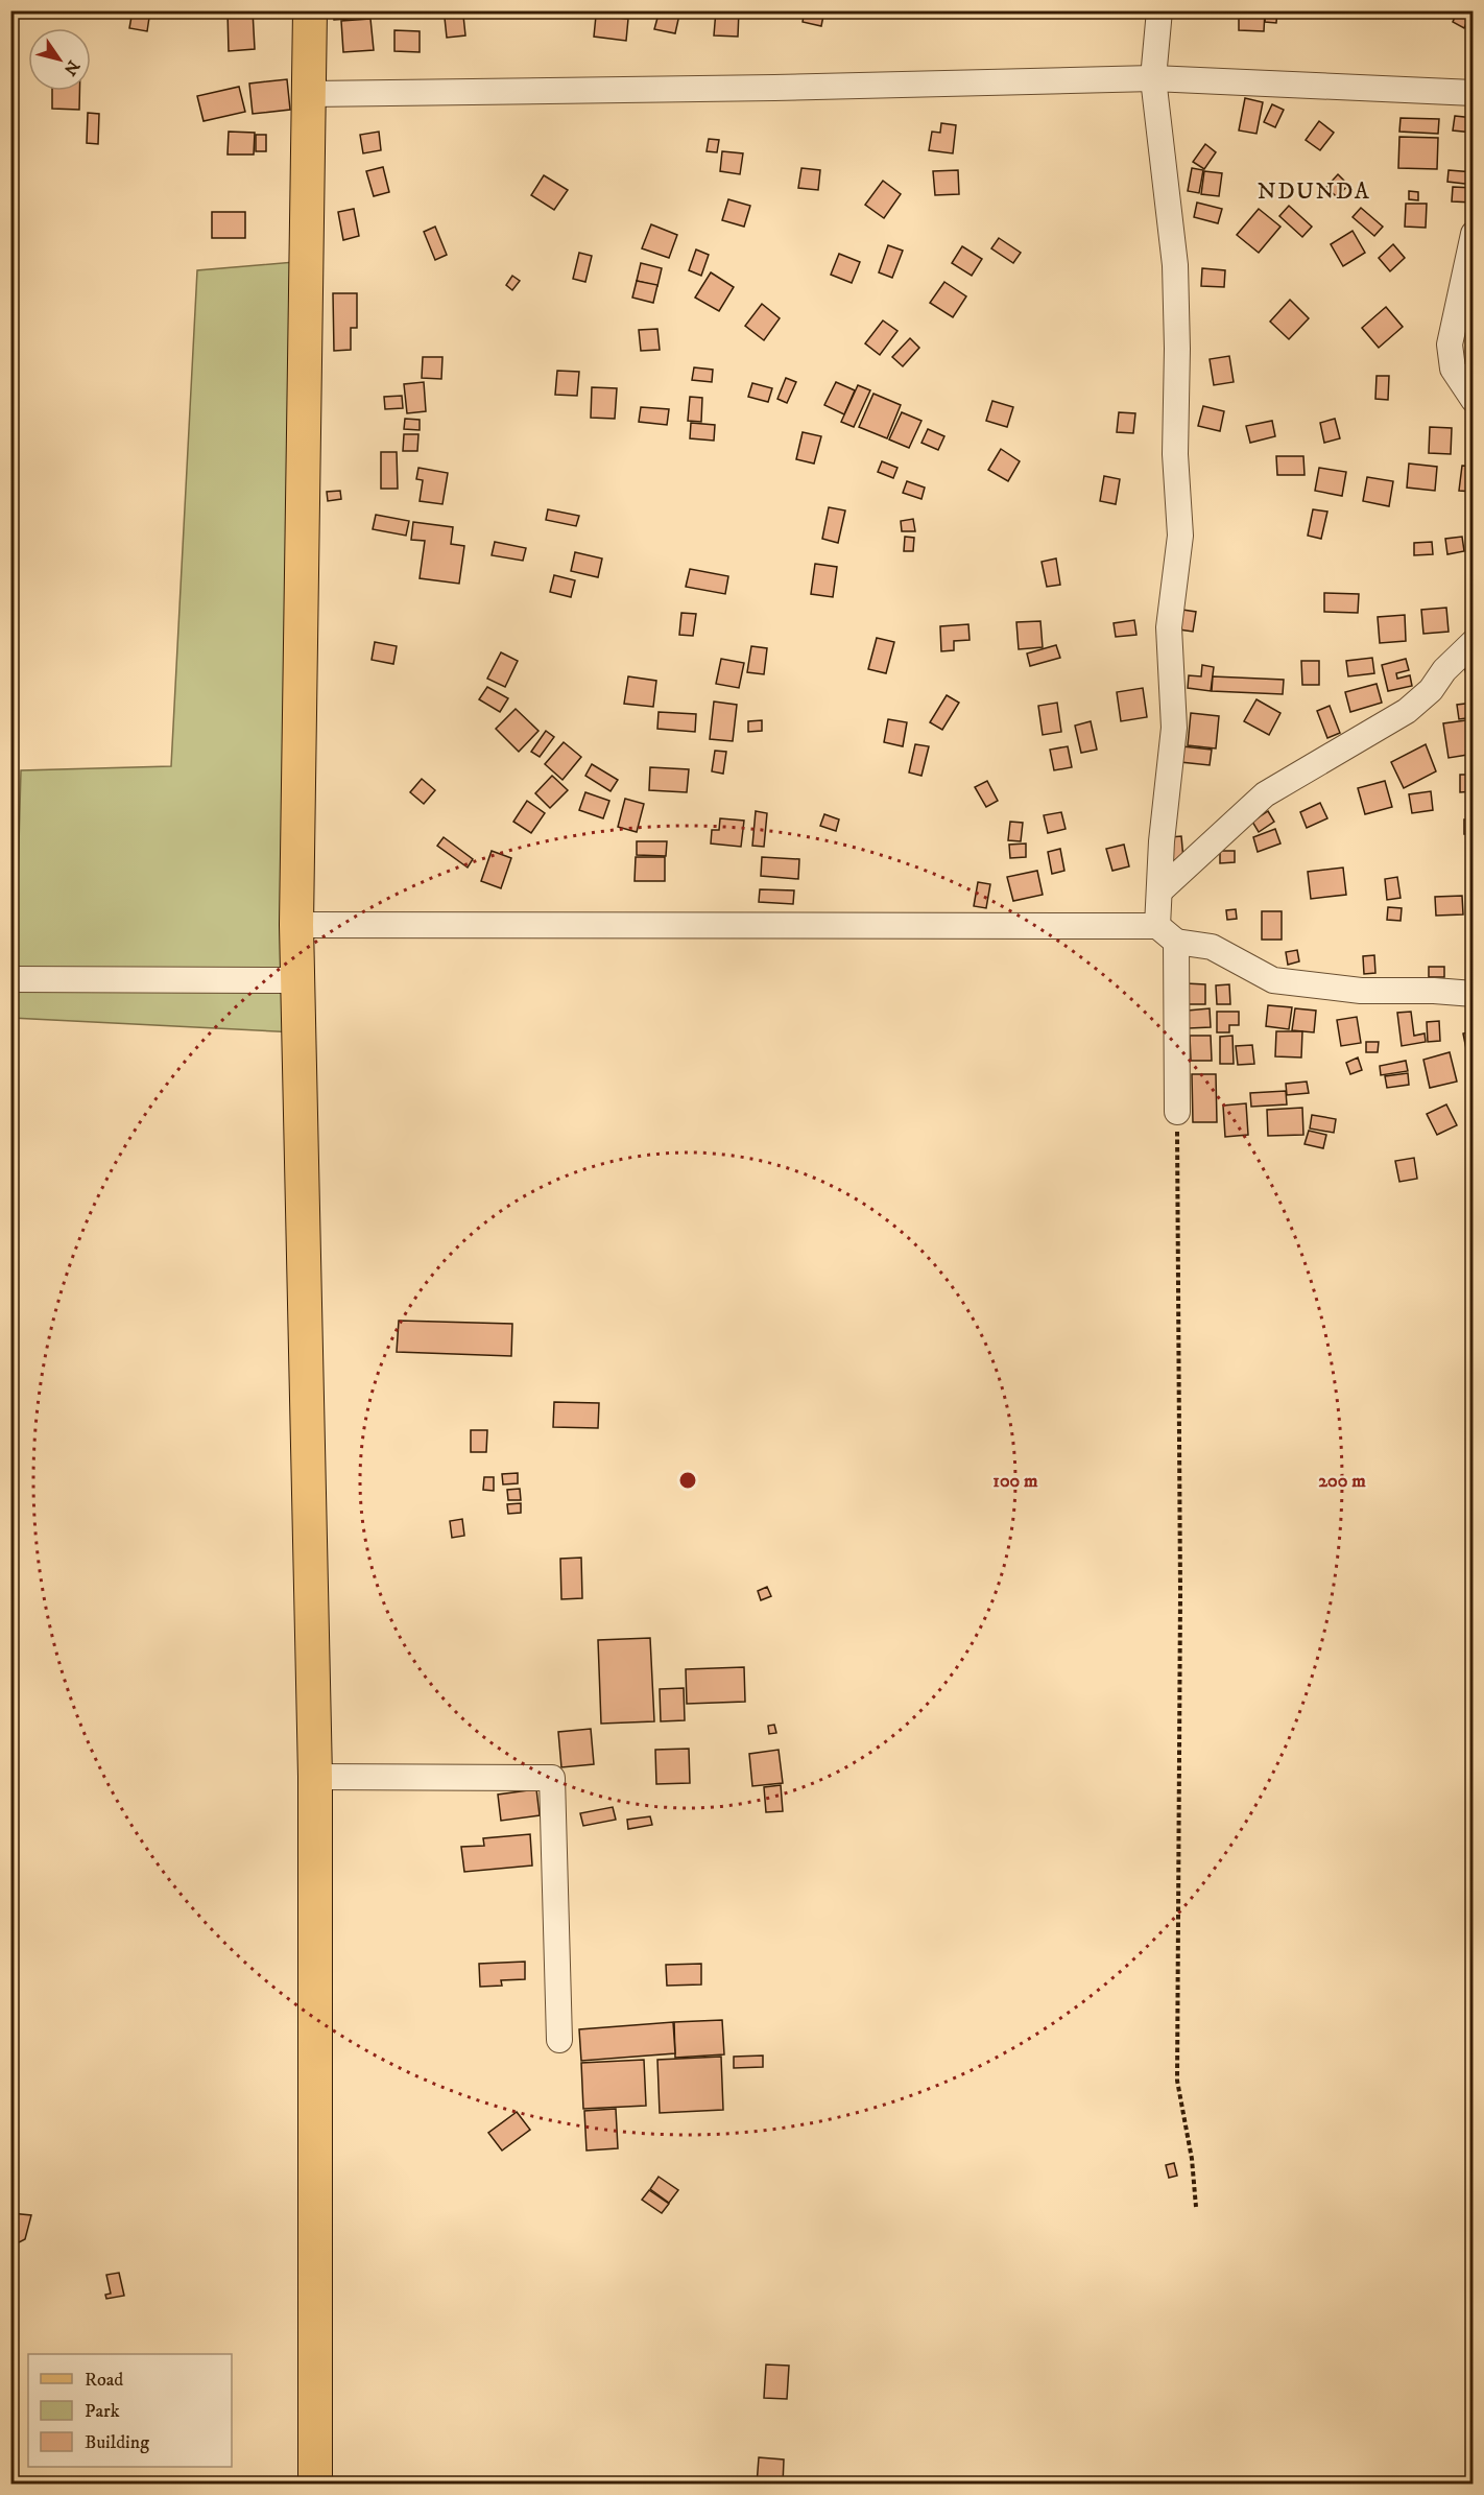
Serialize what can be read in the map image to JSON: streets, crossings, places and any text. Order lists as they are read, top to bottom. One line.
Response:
{"districts":["NDUNDA"],"legend":["Road","Park","Building"],"north":"bottom right","rings":["100 m","200 m"]}
